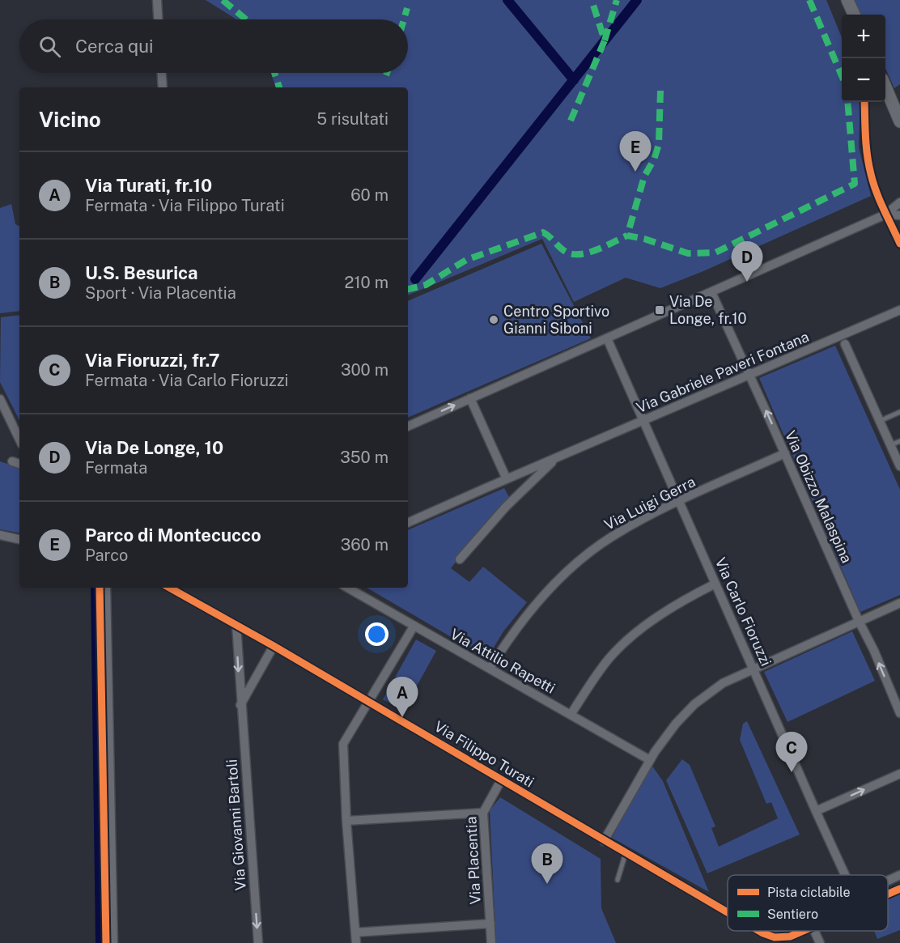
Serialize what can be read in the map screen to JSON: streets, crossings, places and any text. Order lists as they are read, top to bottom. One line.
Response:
{"streets":{"street":["Via Gabriele Paveri Fontana","Via Obizzo Malaspina","Via Luigi Gerra","Via Carlo Fioruzzi","Via Attilio Rapetti","Via Filippo Turati","Via Giovanni Bartoli","Via Placentia"]},"crossings":[["Via Gabriele Paveri Fontana","Via Obizzo Malaspina"],["Via Gabriele Paveri Fontana","Via Carlo Fioruzzi"],["Via Obizzo Malaspina","Via Luigi Gerra"],["Via Luigi Gerra","Via Carlo Fioruzzi"],["Via Luigi Gerra","Via Attilio Rapetti"],["Via Filippo Turati","Via Giovanni Bartoli"],["Via Filippo Turati","Via Placentia"]],"one_way":["Via Obizzo Malaspina","Via Giovanni Bartoli"],"places":{"transit":["Via De Longe, fr.10"],"other":["Centro Sportivo Gianni Siboni"]},"legend":["Pista ciclabile","Sentiero"],"page":{"map_buttons":["+","−"],"search":"Cerca qui","heading":["Vicino","5 risultati"],"pins":["E","D","A","C","B"],"list":[{"mark":"A","name":"Via Turati, fr.10","note":"Fermata · Via Filippo Turati","value":"60 m"},{"mark":"B","name":"U.S. Besurica","note":"Sport · Via Placentia","value":"210 m"},{"mark":"C","name":"Via Fioruzzi, fr.7","note":"Fermata · Via Carlo Fioruzzi","value":"300 m"},{"mark":"D","name":"Via De Longe, 10","note":"Fermata","value":"350 m"},{"mark":"E","name":"Parco di Montecucco","note":"Parco","value":"360 m"}]}}
